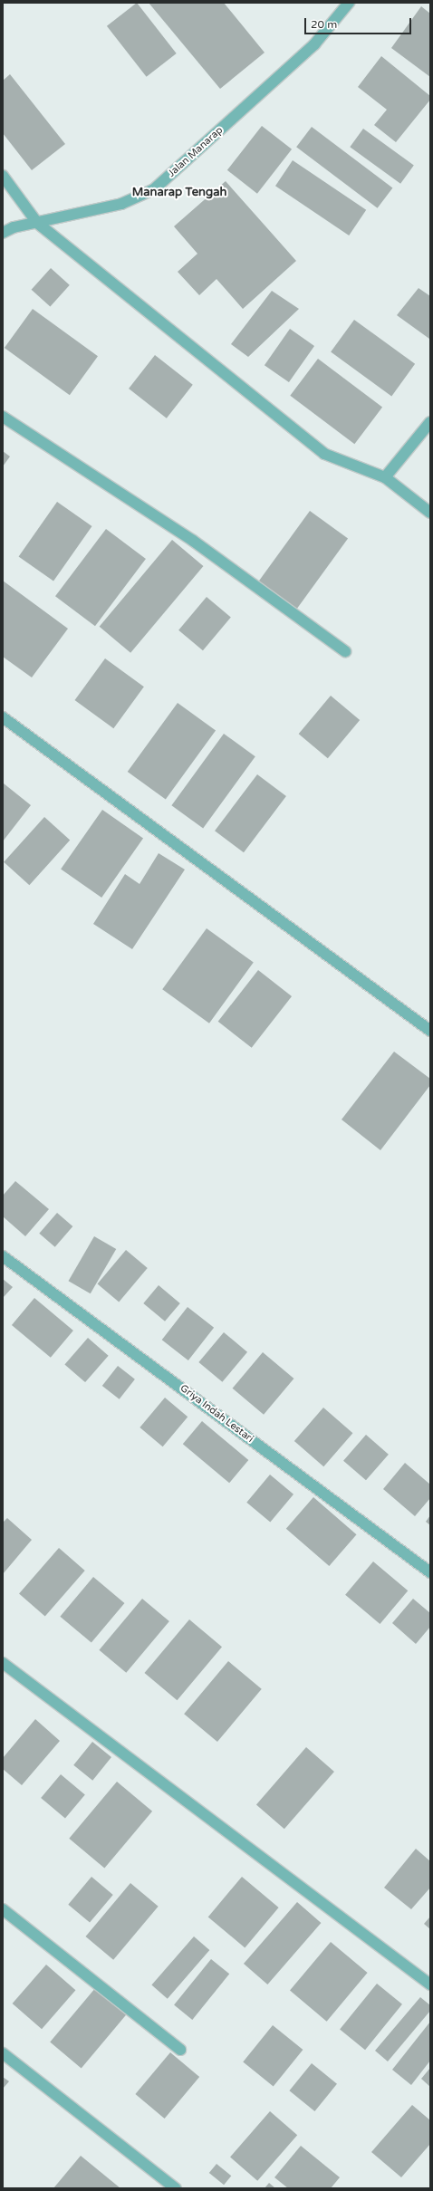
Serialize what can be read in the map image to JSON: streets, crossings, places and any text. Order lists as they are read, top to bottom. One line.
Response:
{"streets":{"street":["Jalan Manarap","Griya Indah Lestari"]},"districts":["Manarap Tengah"],"scale_bar":"20 m"}
